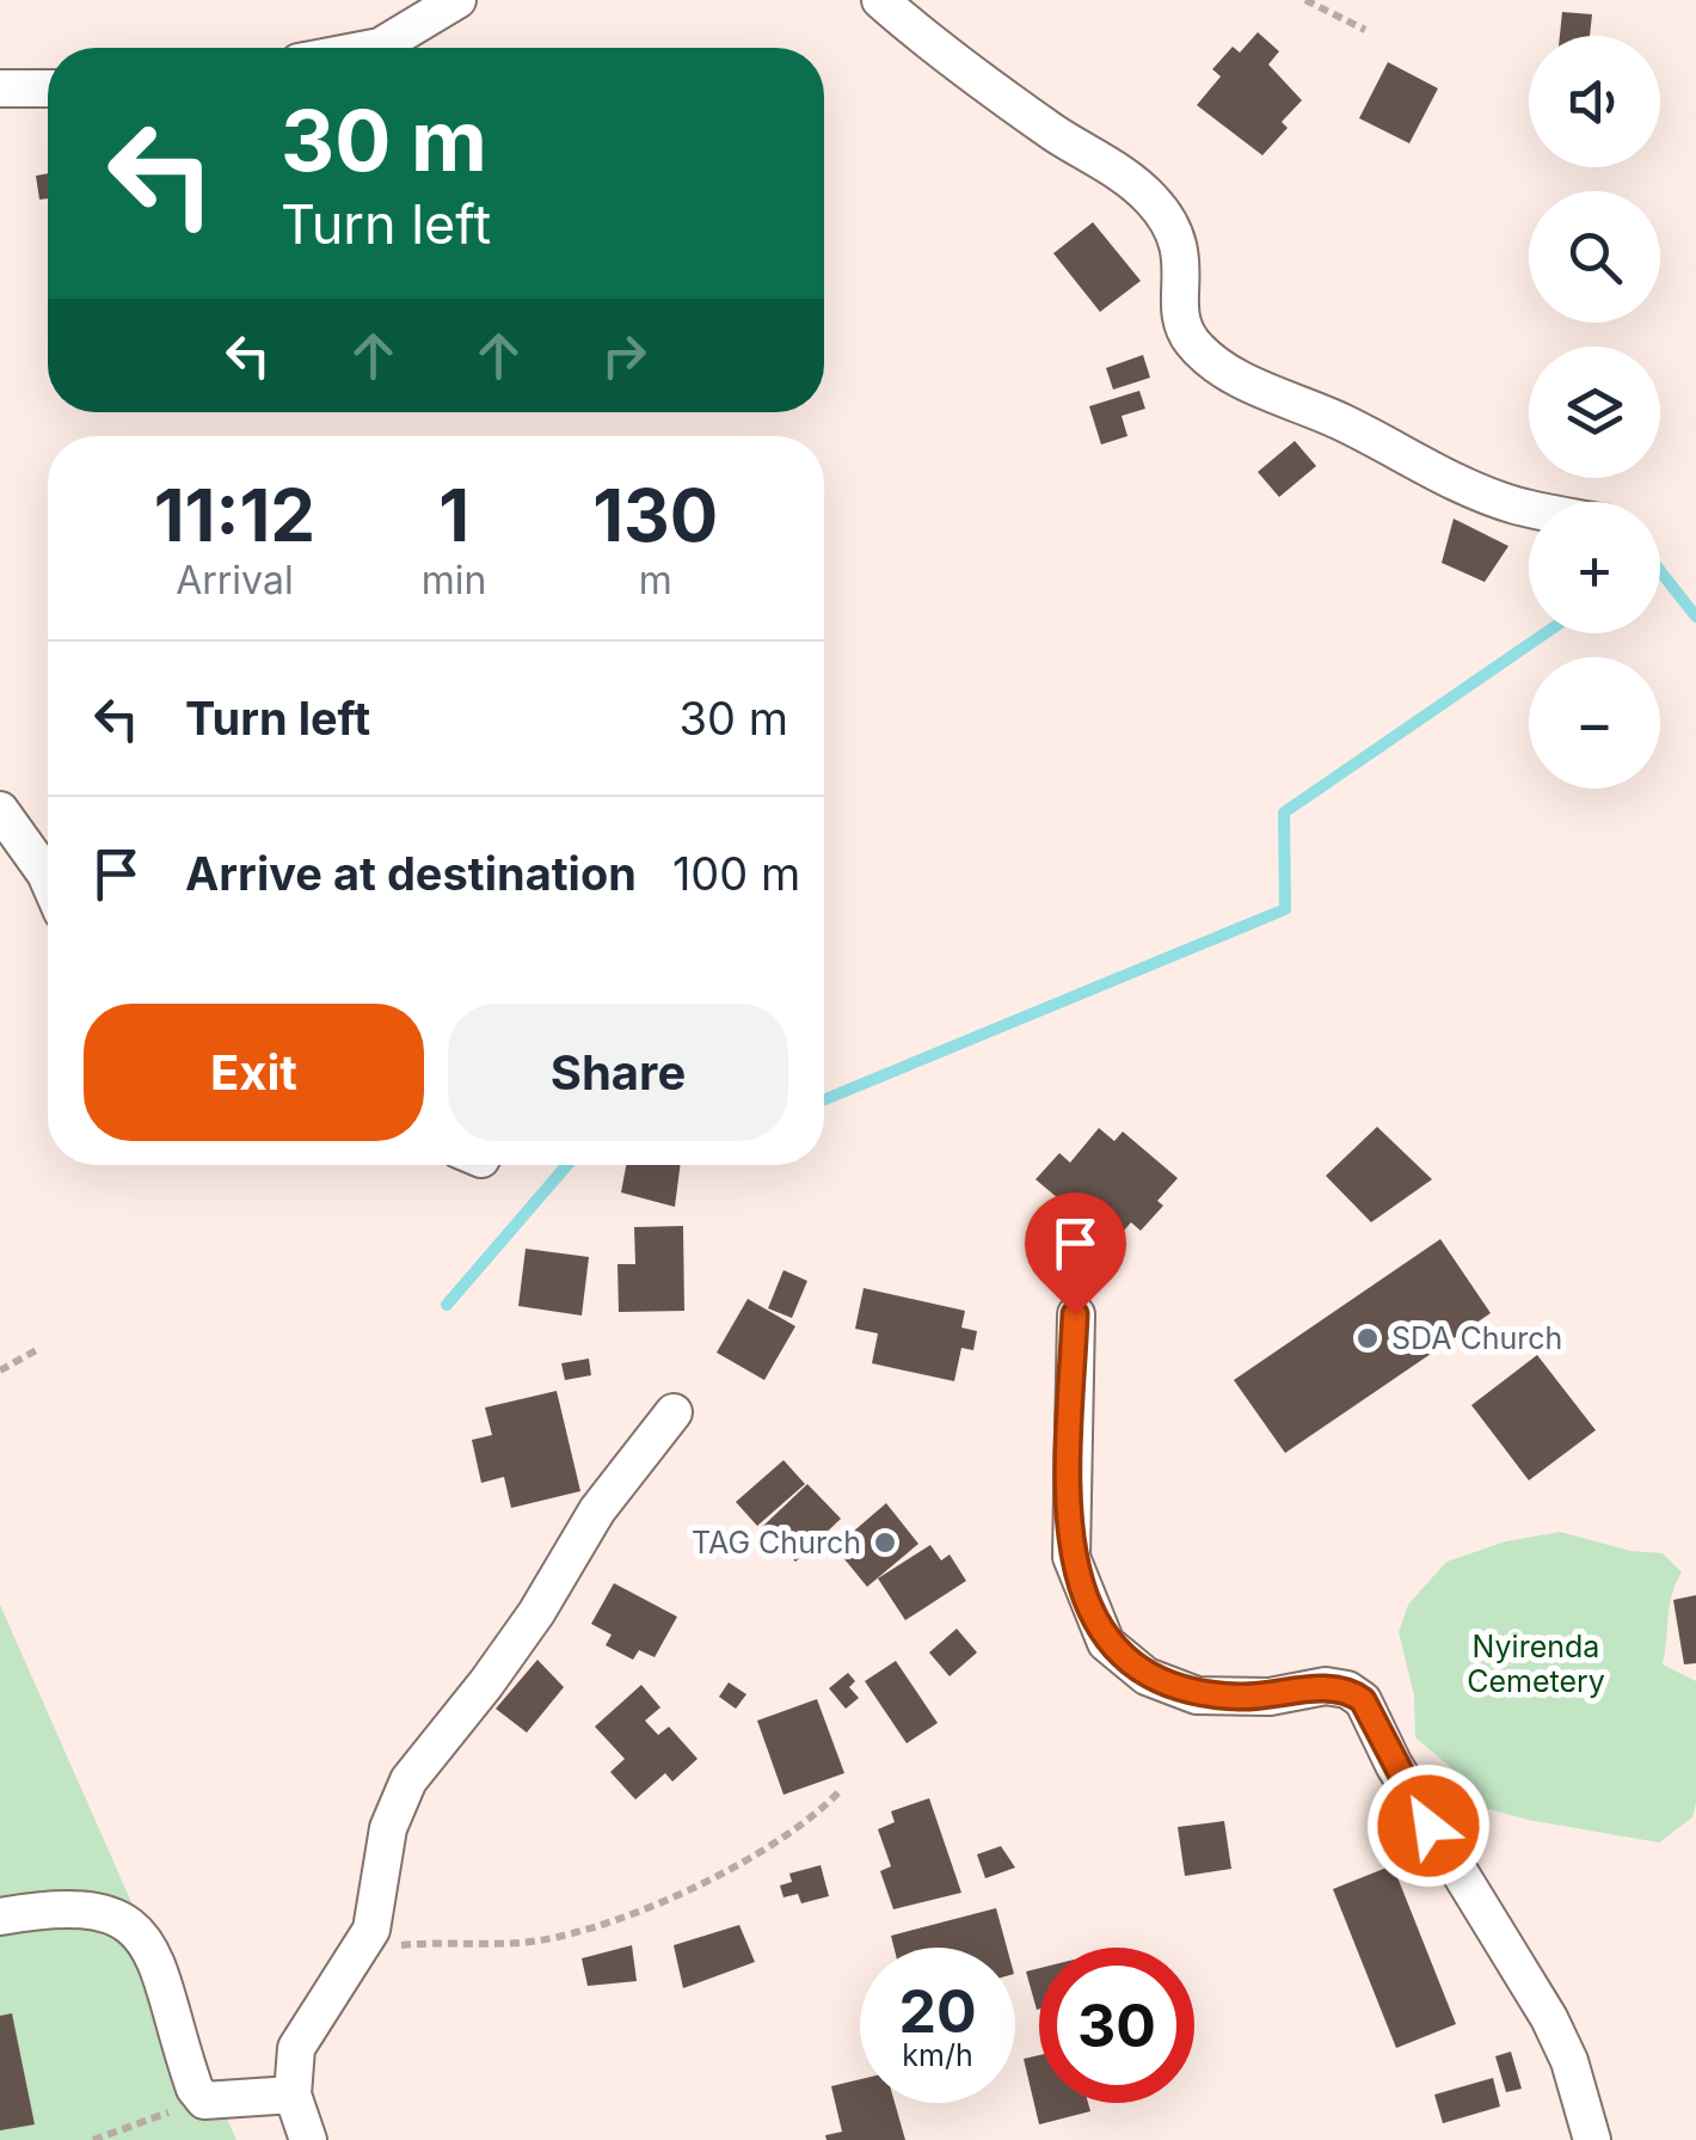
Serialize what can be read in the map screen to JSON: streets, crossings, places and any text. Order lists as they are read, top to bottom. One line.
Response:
{"parks":["Nyirenda Cemetery"],"places":["SDA Church","TAG Church"],"page":{"map_buttons":["+","−"],"turn":["30 m","Turn left"],"eta":["11:12","Arrival","1","min","130","m"],"list":[{"name":"Turn left","value":"30 m"},{"name":"Arrive at destination","value":"100 m"}],"buttons":["Exit","Share"],"speed":"20 km/h","limit":"30"}}
